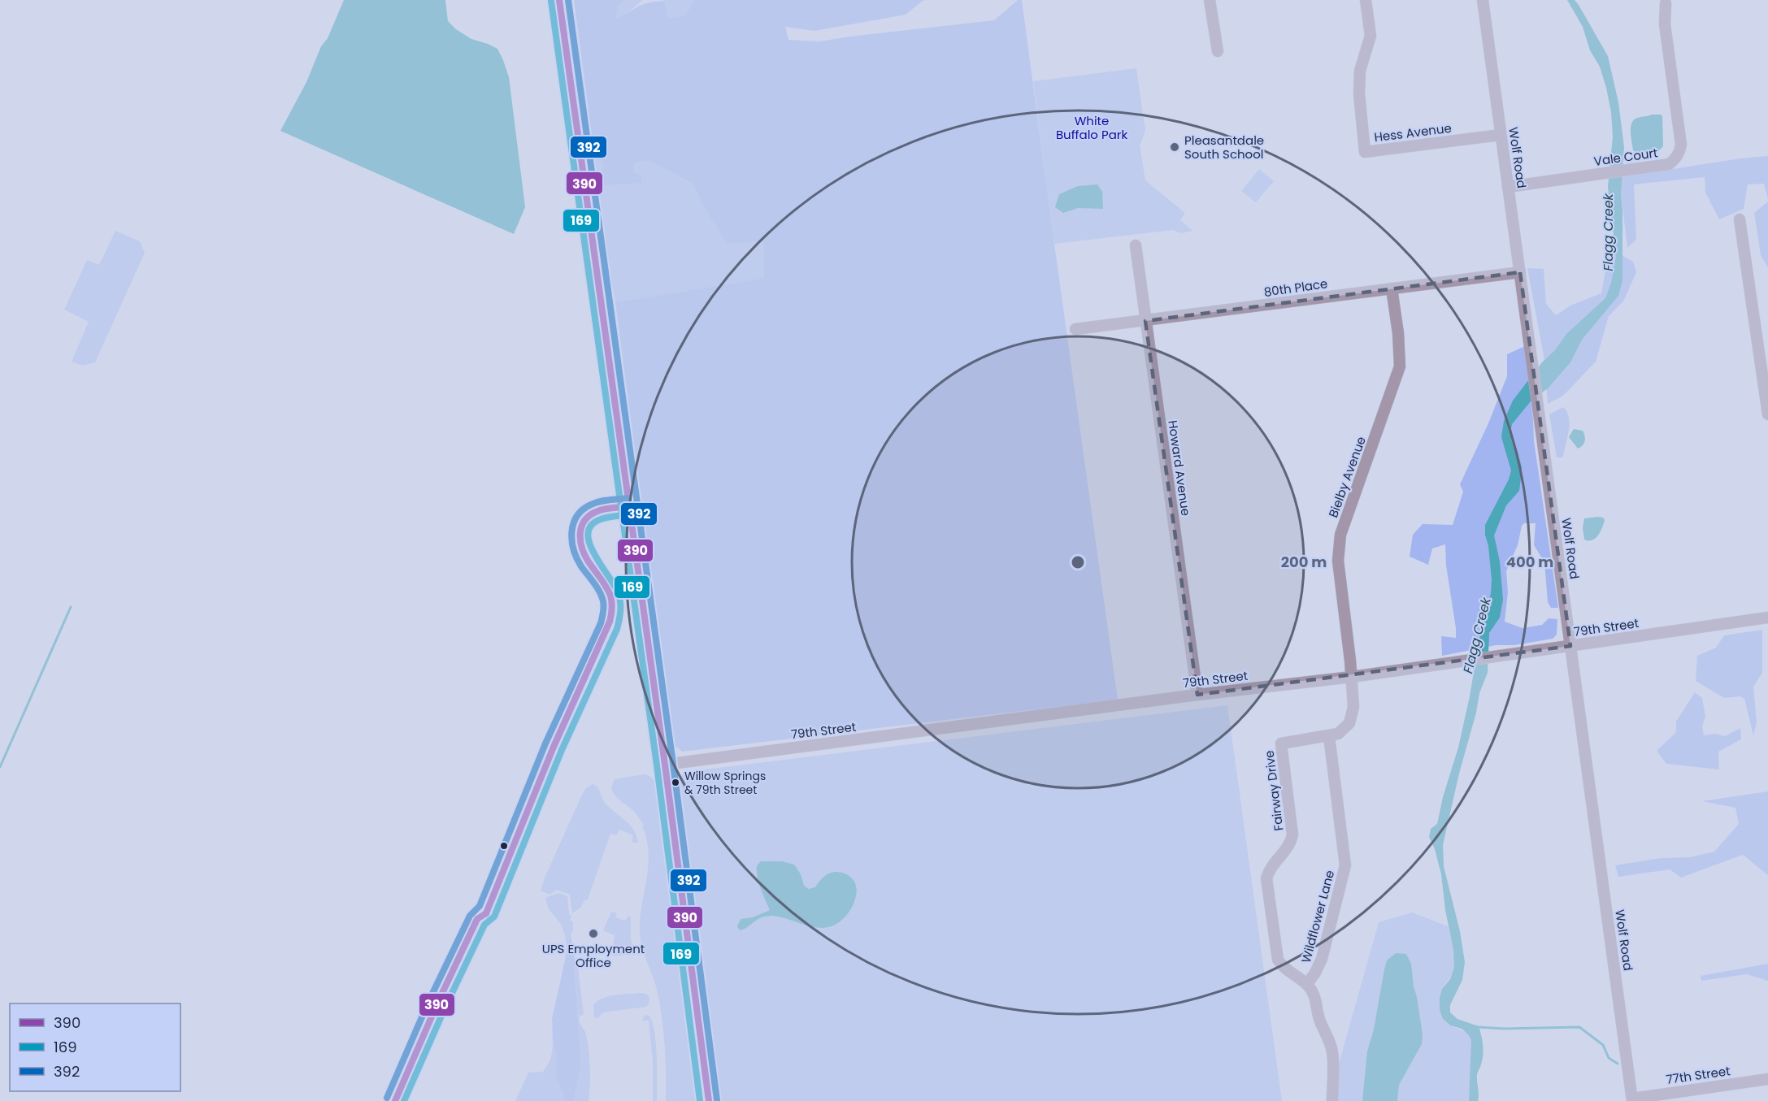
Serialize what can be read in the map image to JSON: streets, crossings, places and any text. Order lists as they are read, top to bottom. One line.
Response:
{"streets":{"street":["Hess Avenue","Vale Court","Wolf Road","80th Place","Howard Avenue","Bielby Avenue","79th Street","Fairway Drive","Wildflower Lane","77th Street"]},"crossings":[["Hess Avenue","Wolf Road"],["Vale Court","Wolf Road"],["Wolf Road","80th Place"],["Wolf Road","79th Street"],["Wolf Road","77th Street"],["80th Place","Howard Avenue"],["80th Place","Bielby Avenue"],["Howard Avenue","79th Street"],["Bielby Avenue","79th Street"],["Bielby Avenue","Fairway Drive"],["79th Street","Fairway Drive"],["Fairway Drive","Wildflower Lane"]],"water":["Flagg Creek"],"parks":["White Buffalo Park"],"places":["Pleasantdale South School","Willow Springs & 79th Street","UPS Employment Office"],"lines":["transit line 390","transit line 392","transit line 169"],"legend":["390","169","392"],"rings":["200 m","400 m"]}
